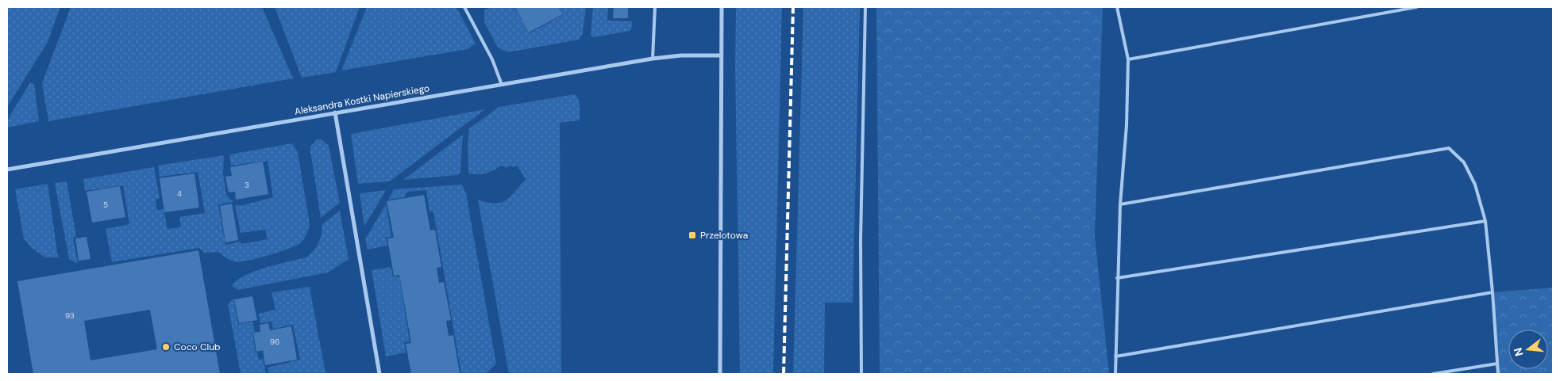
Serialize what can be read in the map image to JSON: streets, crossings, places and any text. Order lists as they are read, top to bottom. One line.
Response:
{"streets":{"street":["Aleksandra Kostki Napierskiego"]},"places":{"transit":["Przelotowa"],"other":["Coco Club"]},"house_numbers":["3","4","5","93","96"],"north":"left"}
